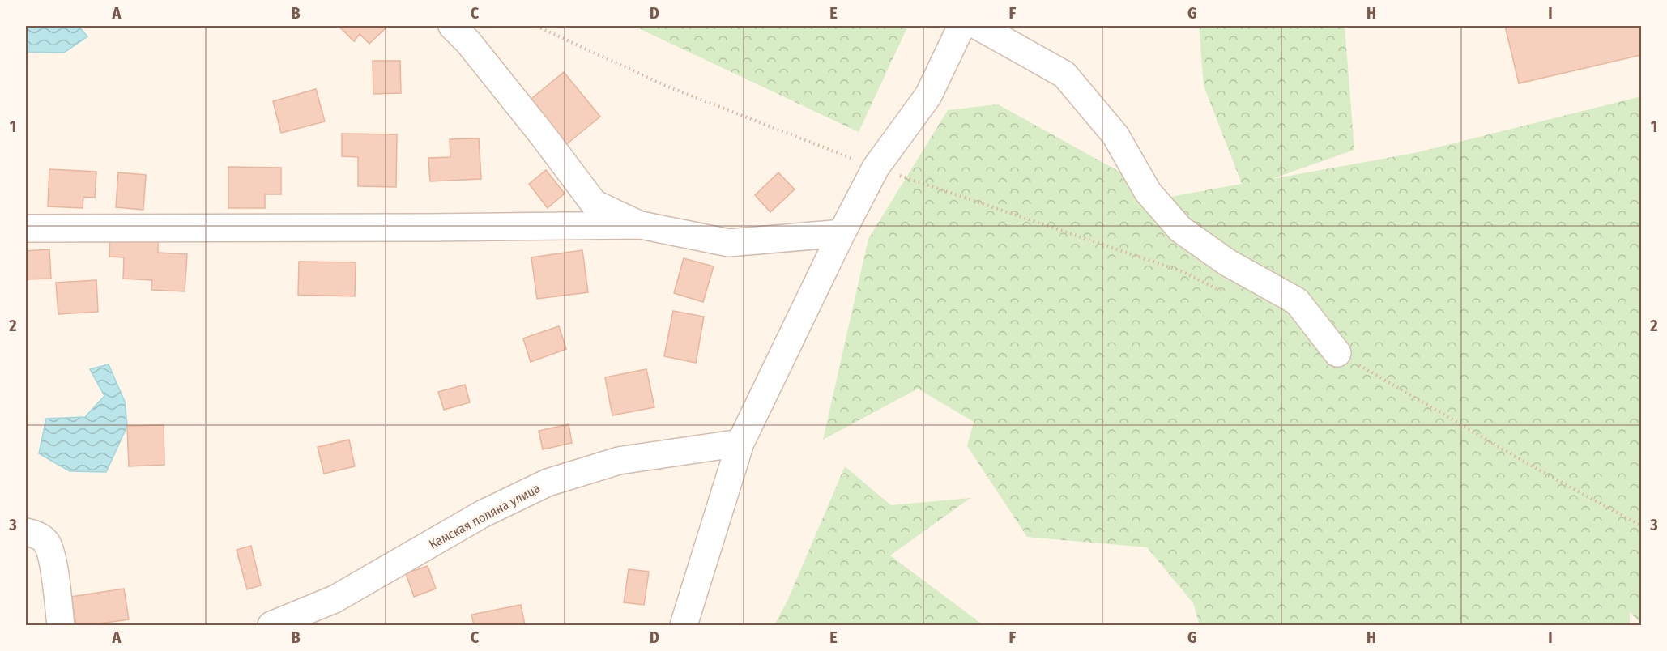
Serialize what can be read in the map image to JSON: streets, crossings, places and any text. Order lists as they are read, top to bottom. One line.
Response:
{"streets":{"street":["Камская поляна улица"]},"grid":{"columns":["A","B","C","D","E","F","G","H","I"],"rows":["1","2","3"]}}
